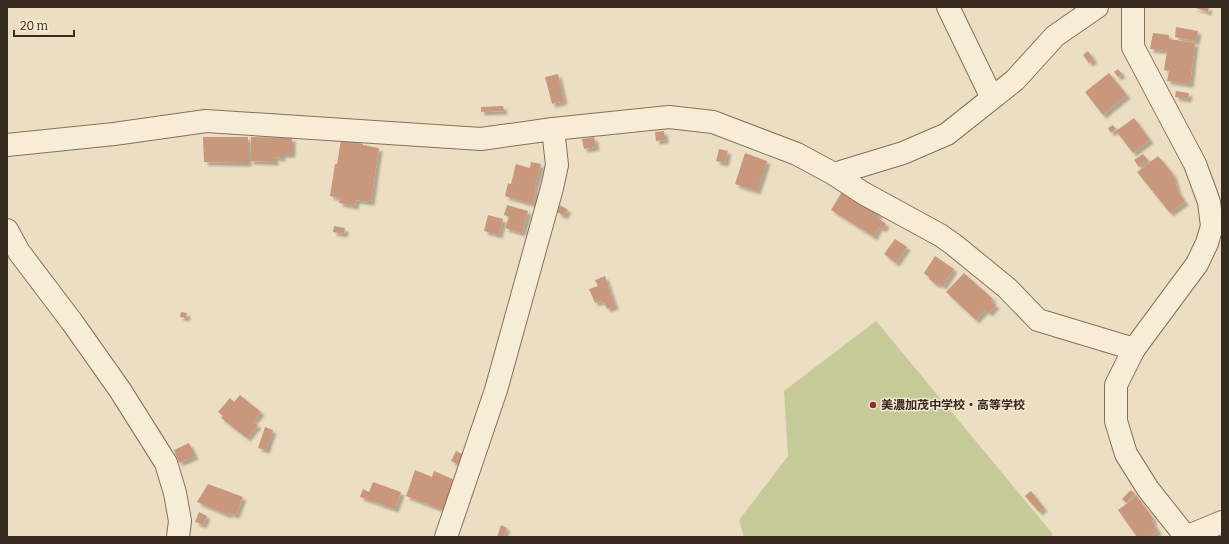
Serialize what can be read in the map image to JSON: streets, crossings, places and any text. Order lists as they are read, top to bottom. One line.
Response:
{"places":["美濃加茂中学校・高等学校"],"scale_bar":"20 m"}
